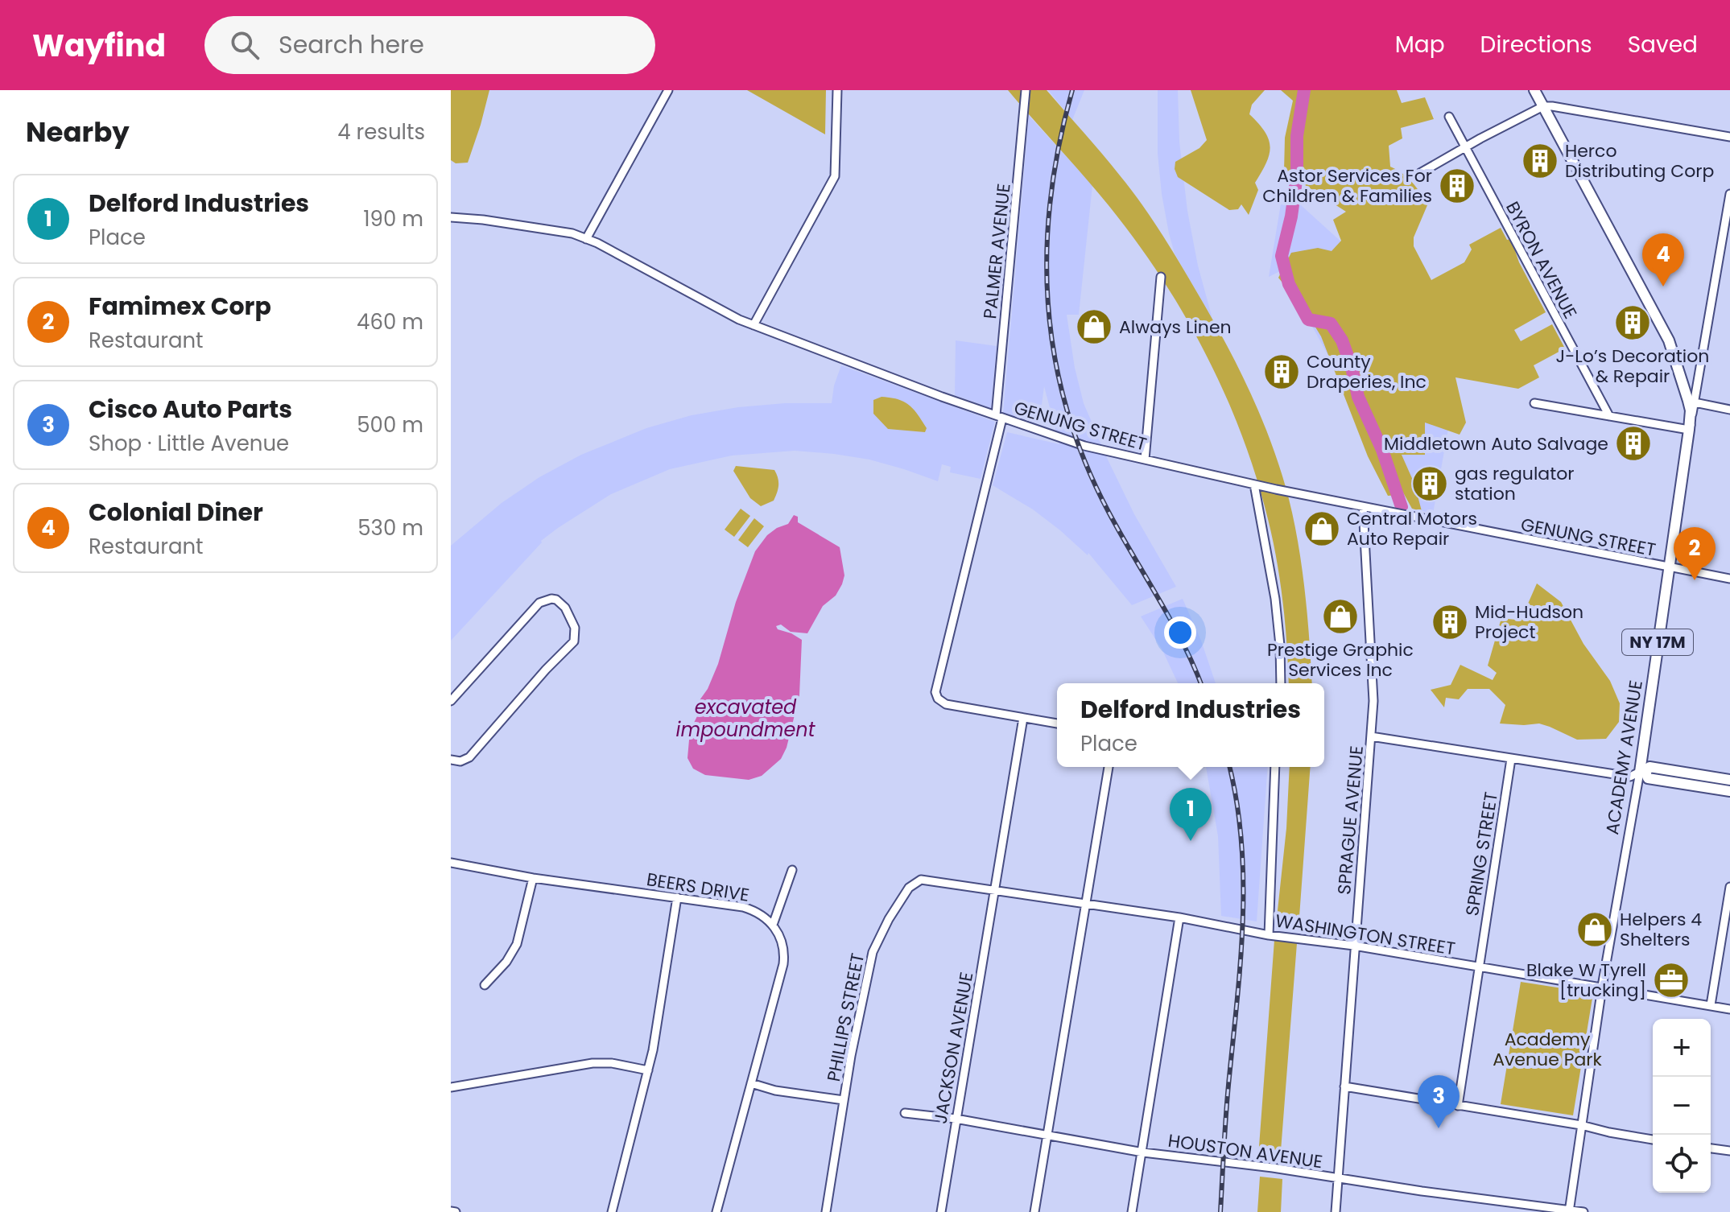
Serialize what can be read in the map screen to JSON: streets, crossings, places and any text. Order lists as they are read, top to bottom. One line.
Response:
{"streets":{"main road":["NY 17M","ACADEMY AVENUE"],"street":["PALMER AVENUE","BYRON AVENUE","GENUNG STREET","SPRAGUE AVENUE","SPRING STREET","BEERS DRIVE","WASHINGTON STREET","PHILLIPS STREET","JACKSON AVENUE","HOUSTON AVENUE"]},"crossings":[["PALMER AVENUE","GENUNG STREET"],["GENUNG STREET","ACADEMY AVENUE"],["GENUNG STREET","SPRAGUE AVENUE"],["NY 17M","ACADEMY AVENUE"],["ACADEMY AVENUE","WASHINGTON STREET"],["ACADEMY AVENUE","HOUSTON AVENUE"],["SPRAGUE AVENUE","WASHINGTON STREET"],["SPRAGUE AVENUE","HOUSTON AVENUE"],["SPRING STREET","WASHINGTON STREET"],["WASHINGTON STREET","PHILLIPS STREET"],["WASHINGTON STREET","JACKSON AVENUE"],["PHILLIPS STREET","JACKSON AVENUE"],["JACKSON AVENUE","HOUSTON AVENUE"]],"water":["excavated impoundment"],"parks":["Academy Avenue Park"],"places":{"building":["Herco Distributing Corp","Astor Services For Children & Families","J-Lo’s Decoration & Repair","County Draperies, Inc","Middletown Auto Salvage","gas regulator station","Mid-Hudson Project"],"shop":["Always Linen","Central Motors Auto Repair","Prestige Graphic Services Inc","Helpers 4 Shelters"],"office":["Blake W Tyrell [trucking]"]},"page":{"header":"Wayfind","search":"Search here","nav":["Map","Directions","Saved"],"heading":["Nearby","4 results"],"list":[{"mark":"1","name":"Delford Industries","note":"Place","value":"190 m"},{"mark":"2","name":"Famimex Corp","note":"Restaurant","value":"460 m"},{"mark":"3","name":"Cisco Auto Parts","note":"Shop · Little Avenue","value":"500 m"},{"mark":"4","name":"Colonial Diner","note":"Restaurant","value":"530 m"}],"pins":["4","2","1","3"],"popup":["Delford Industries","Place"],"map_buttons":["+","−"]}}
